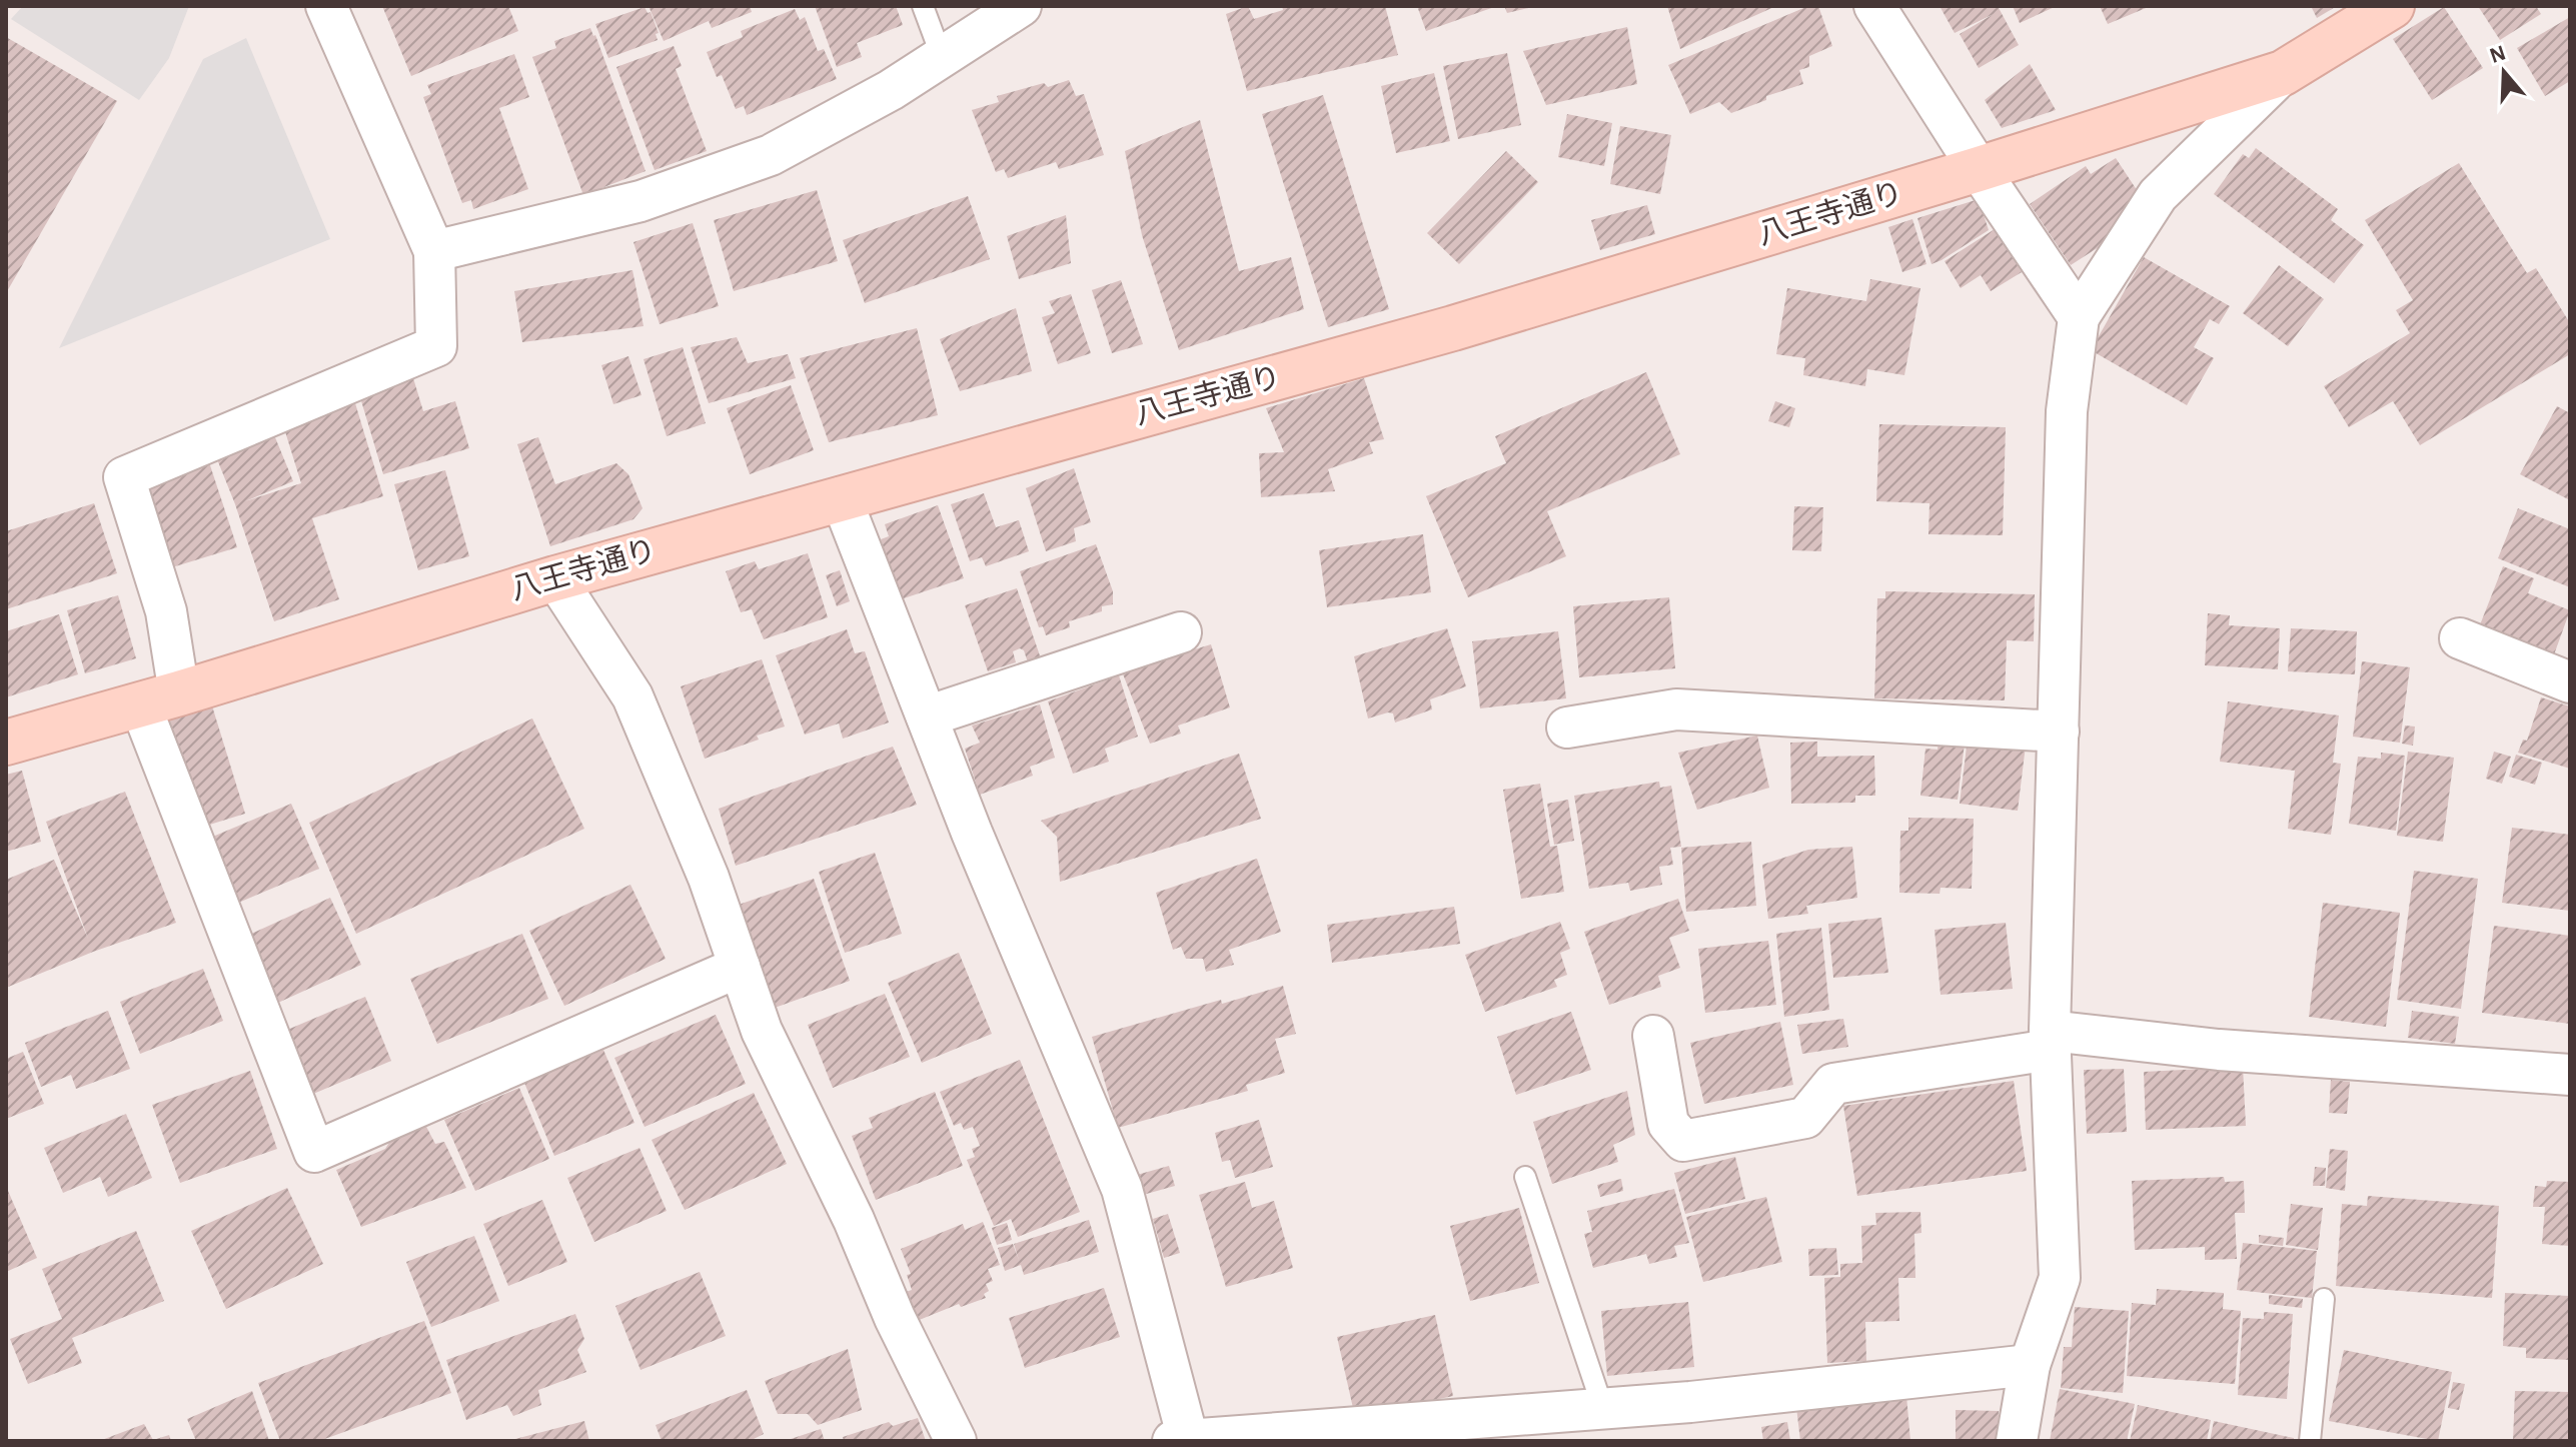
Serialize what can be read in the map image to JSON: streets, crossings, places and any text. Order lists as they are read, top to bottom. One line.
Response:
{"streets":{"street":["八王寺通り"]},"north":"top"}
